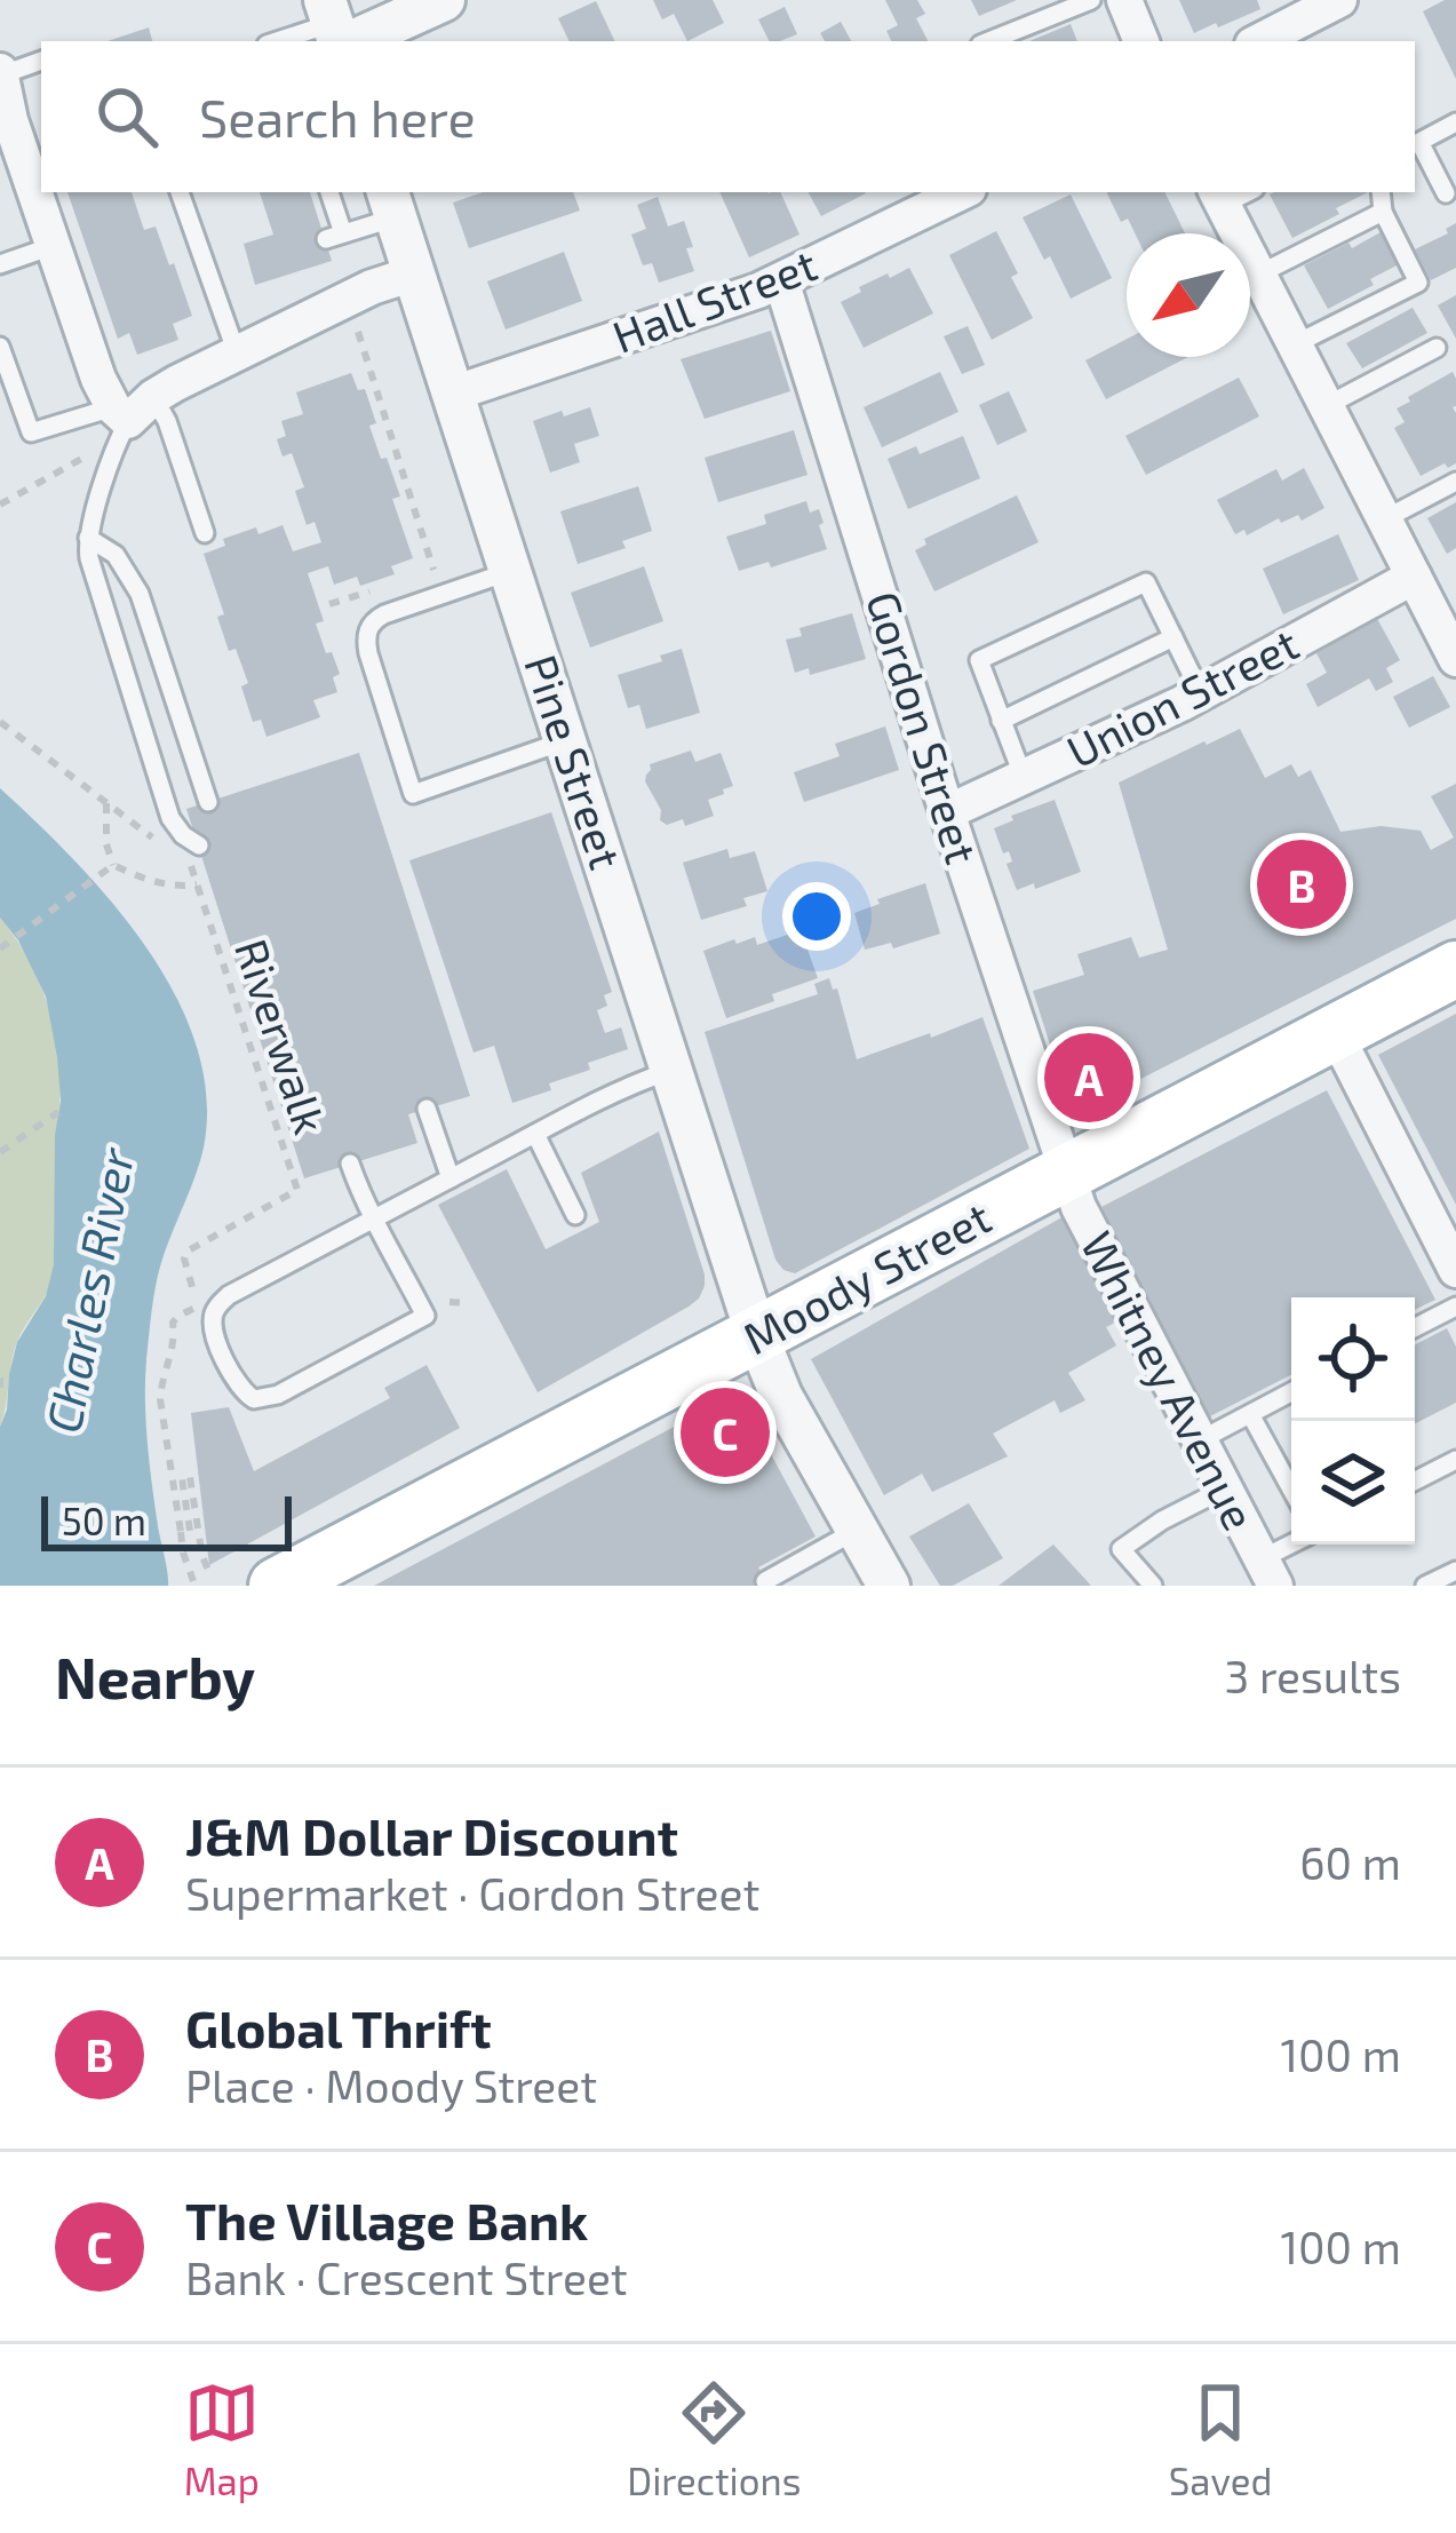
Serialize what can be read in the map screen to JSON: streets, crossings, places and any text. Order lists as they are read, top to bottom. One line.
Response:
{"streets":{"main road":["Moody Street"],"street":["Hall Street","Union Street","Gordon Street","Pine Street","Whitney Avenue"],"path":["Riverwalk"]},"crossings":[["Hall Street","Gordon Street"],["Hall Street","Pine Street"],["Union Street","Gordon Street"],["Gordon Street","Moody Street"],["Gordon Street","Whitney Avenue"],["Pine Street","Moody Street"],["Moody Street","Whitney Avenue"]],"water":["Charles River"],"scale_bar":"50 m","north":"bottom left","page":{"search":"Search here","pins":["B","A","C"],"scale":"50 m","heading":["Nearby","3 results"],"list":[{"mark":"A","name":"J&M Dollar Discount","note":"Supermarket · Gordon Street","value":"60 m"},{"mark":"B","name":"Global Thrift","note":"Place · Moody Street","value":"100 m"},{"mark":"C","name":"The Village Bank","note":"Bank · Crescent Street","value":"100 m"}],"nav":["Map","Directions","Saved"]}}
